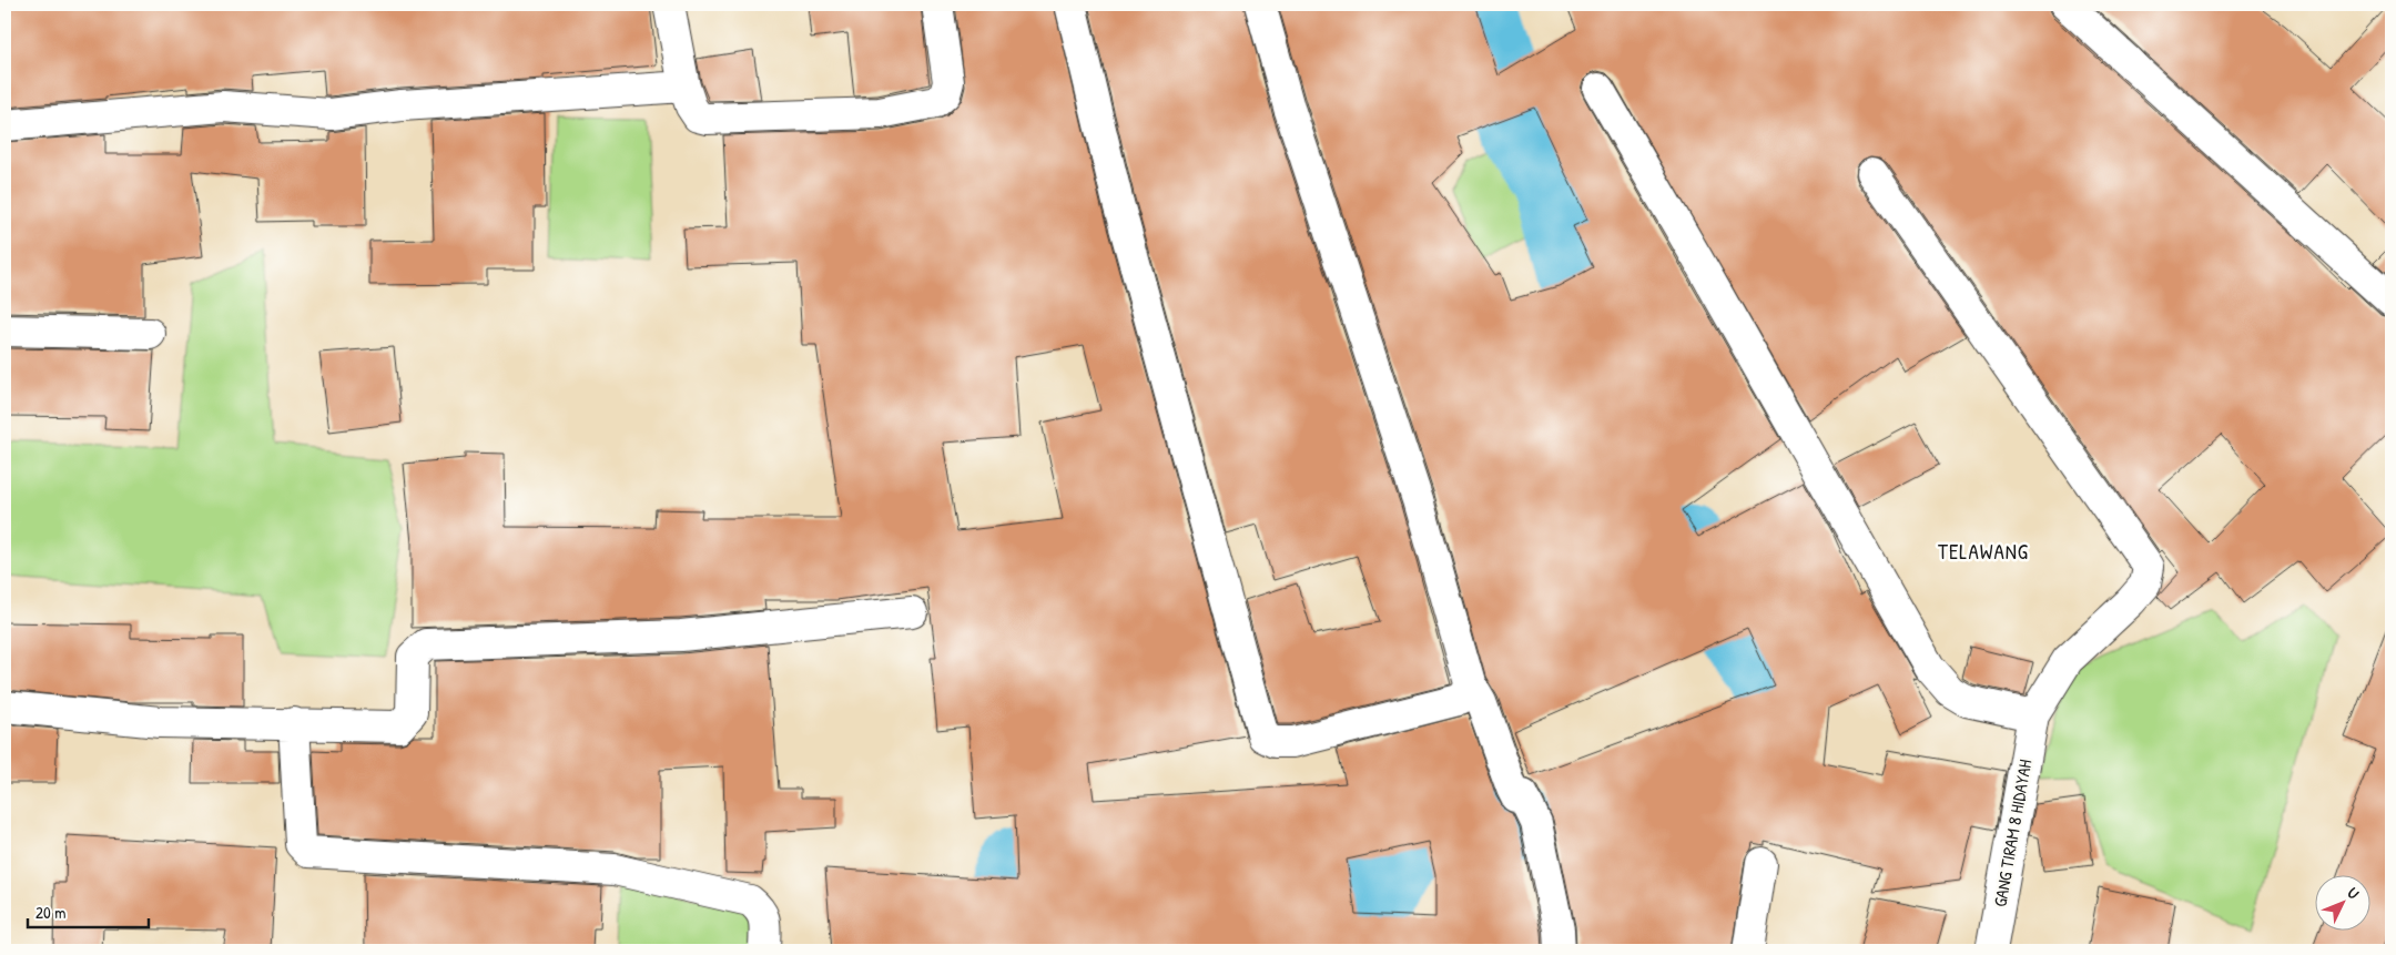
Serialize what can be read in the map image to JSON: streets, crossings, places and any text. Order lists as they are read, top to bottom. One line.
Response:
{"streets":{"street":["GANG TIRAM 8 HIDAYAH"]},"districts":["TELAWANG"],"scale_bar":"20 m","north":"top right"}
